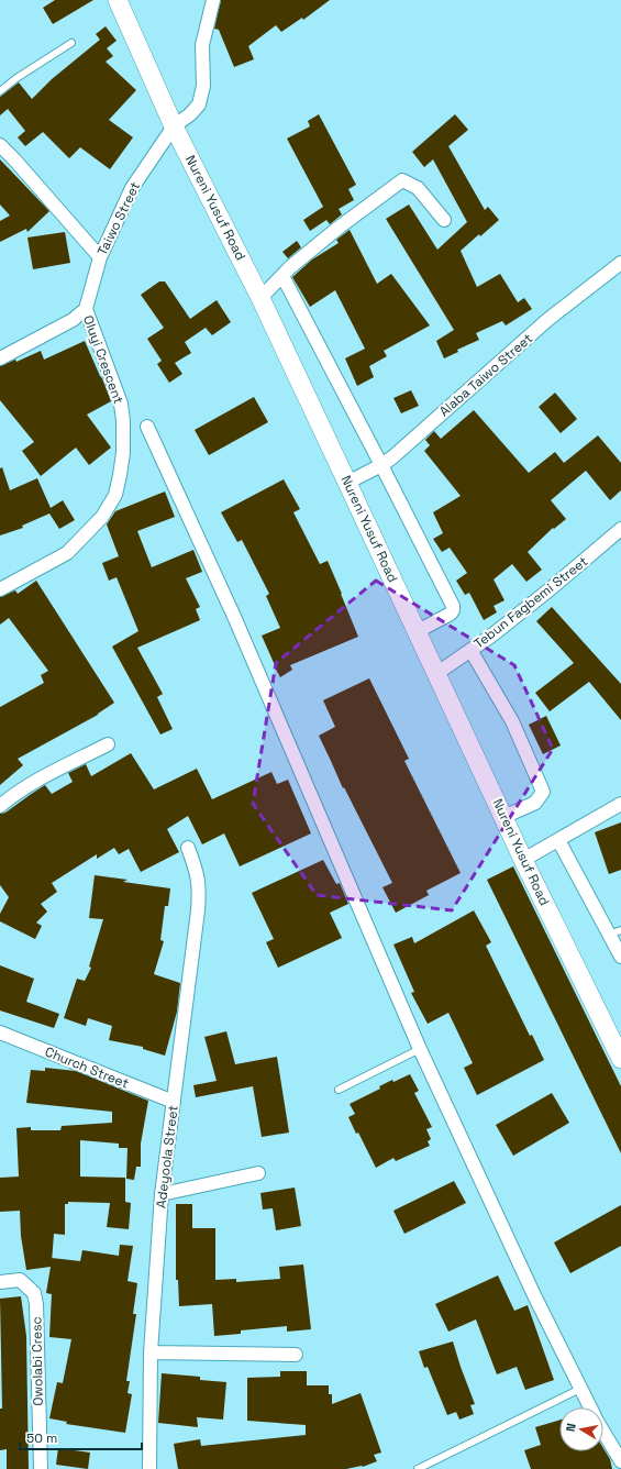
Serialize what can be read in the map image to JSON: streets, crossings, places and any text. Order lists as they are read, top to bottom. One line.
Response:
{"streets":{"street":["Nureni Yusuf Road","Taiwo Street","Oluyi Crescent","Alaba Taiwo Street","Tebun Fagbemi Street","Church Street","Adeyoola Street","Owolabi Cresc"]},"crossings":[["Nureni Yusuf Road","Taiwo Street"],["Nureni Yusuf Road","Alaba Taiwo Street"],["Nureni Yusuf Road","Tebun Fagbemi Street"],["Taiwo Street","Oluyi Crescent"],["Church Street","Adeyoola Street"]],"scale_bar":"50 m","north":"left"}
